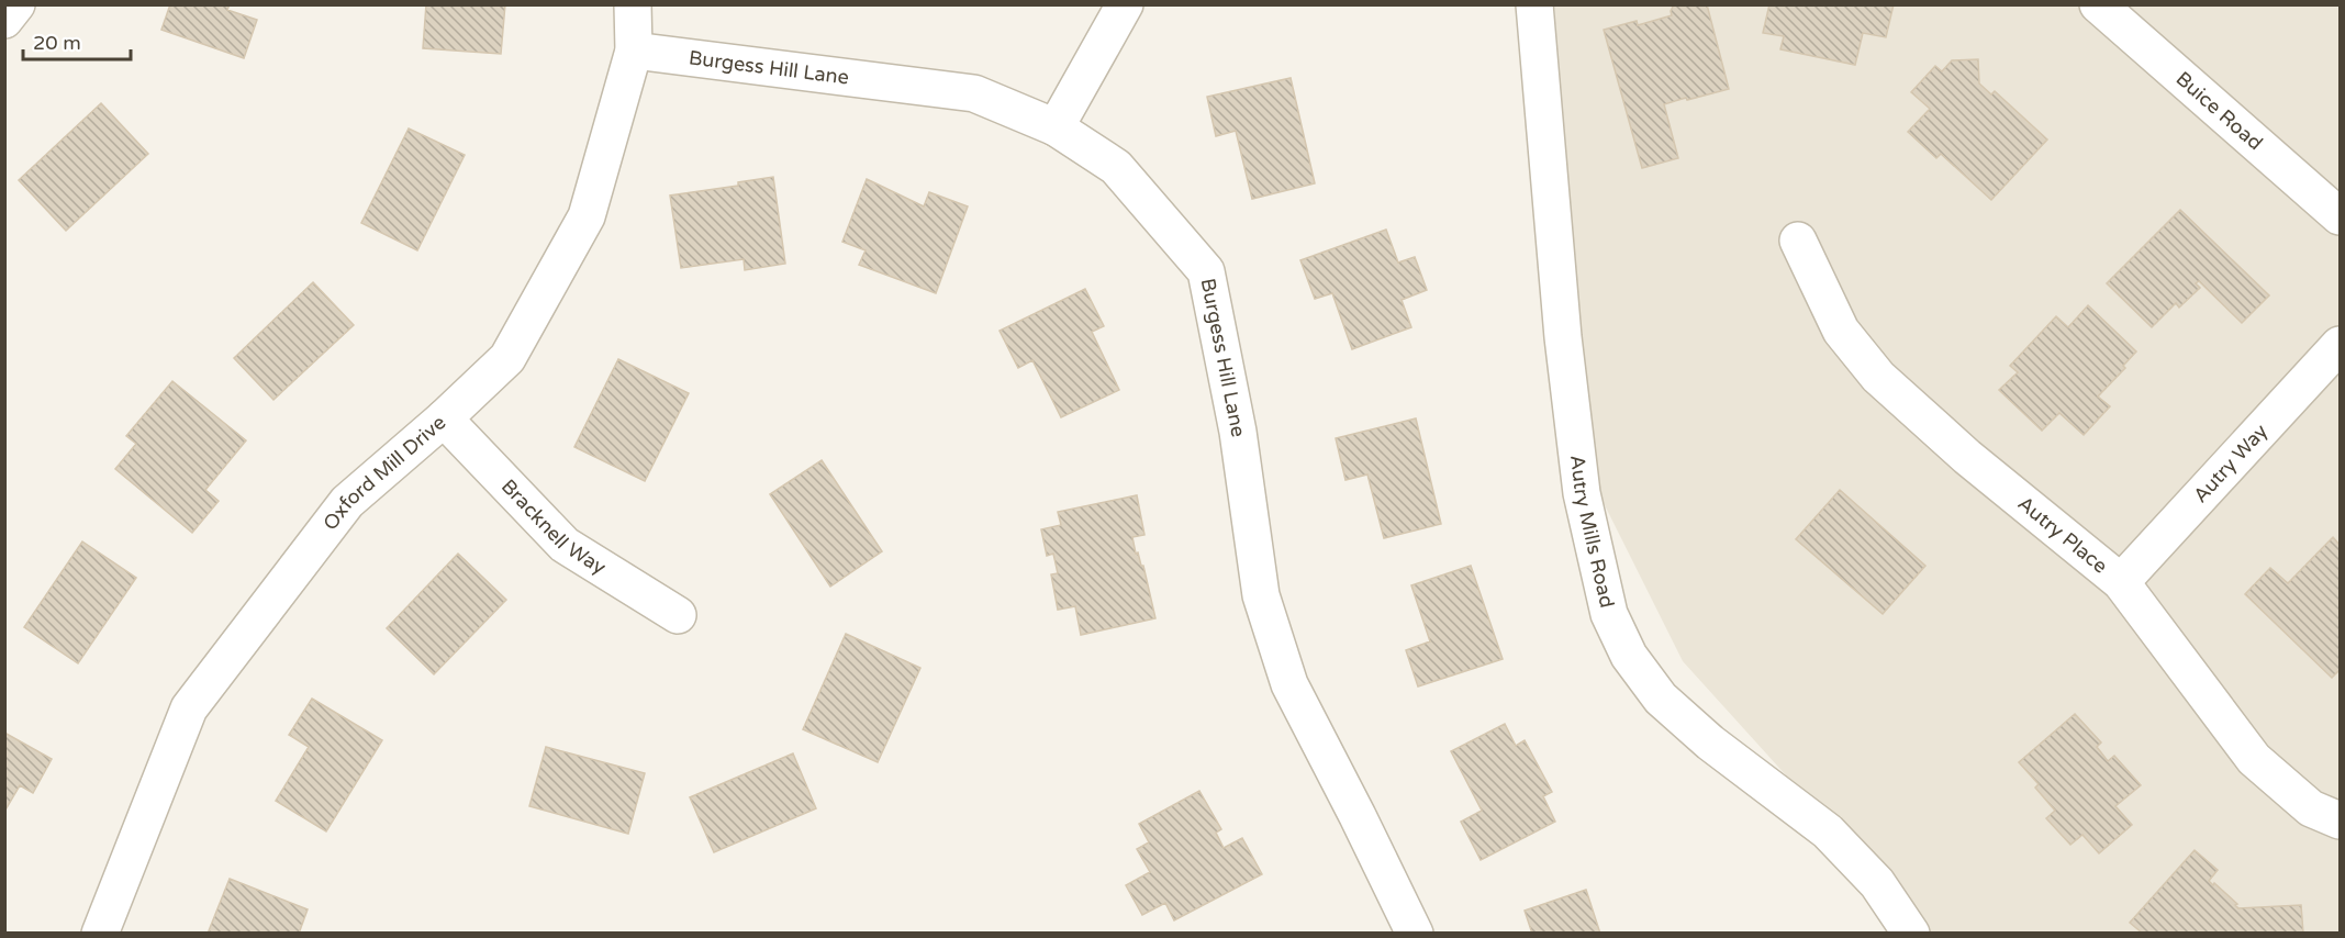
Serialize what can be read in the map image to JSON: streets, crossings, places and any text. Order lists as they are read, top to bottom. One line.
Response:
{"streets":{"street":["Burgess Hill Lane","Buice Road","Autry Way","Oxford Mill Drive","Bracknell Way","Autry Mills Road","Autry Place"]},"crossings":[["Burgess Hill Lane","Oxford Mill Drive"],["Autry Way","Autry Place"],["Oxford Mill Drive","Bracknell Way"]],"scale_bar":"20 m"}
